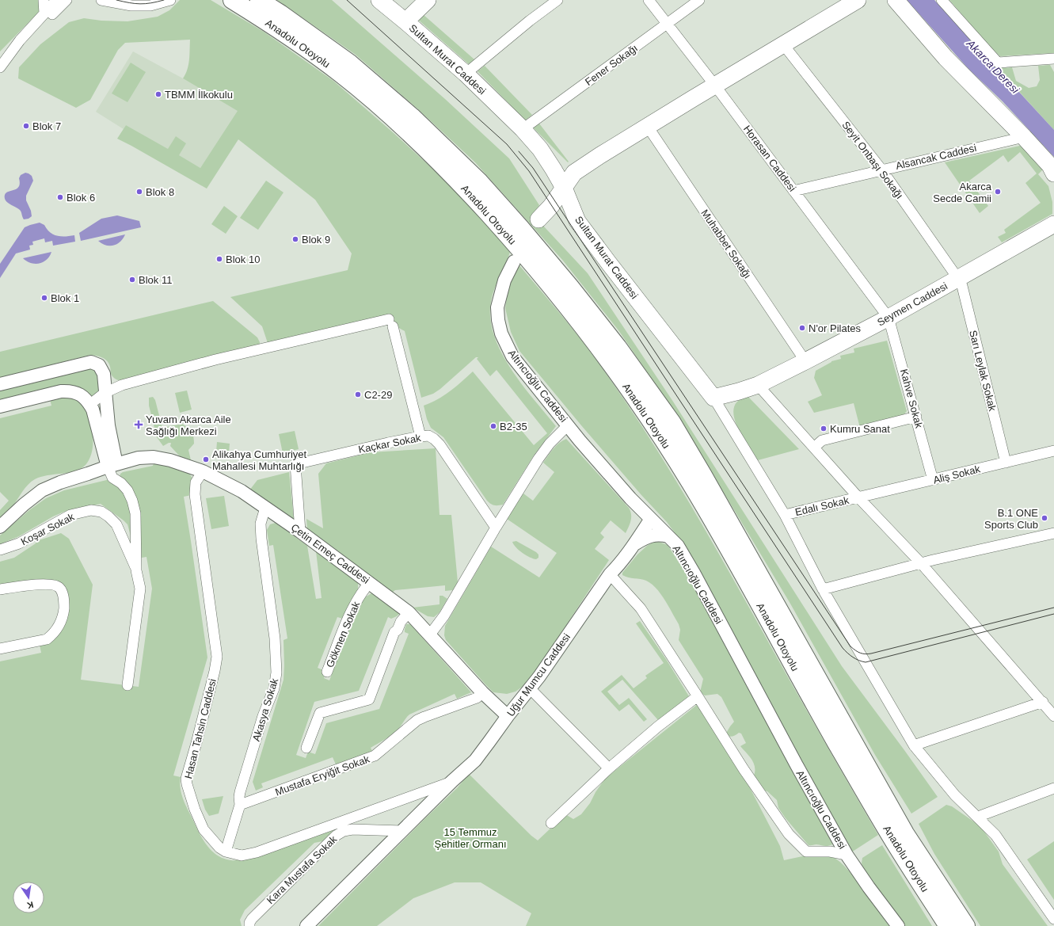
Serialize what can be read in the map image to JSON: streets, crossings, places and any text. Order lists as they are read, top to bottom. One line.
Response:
{"streets":{"highway":["Anadolu Otoyolu"],"main road":["Sultan Murat Caddesi","Seymen Caddesi"],"street":["Fener Sokağı","Alsancak Caddesi","Horasan Caddesi","Seyit Onbaşı Sokağı","Muhabbet Sokağı","Sarı Leylak Sokak","Altıncıoğlu Caddesi","Kahve Sokak","Kaçkar Sokak","Aliş Sokak","Edalı Sokak","Koşar Sokak","Çetin Emeç Caddesi","Gökmen Sokak","Uğur Mumcu Caddesi","Akasya Sokak","Hasan Tahsin Caddesi","Mustafa Eryiğit Sokak","Kara Mustafa Sokak"]},"crossings":[["Sultan Murat Caddesi","Fener Sokağı"],["Sultan Murat Caddesi","Seymen Caddesi"],["Fener Sokağı","Horasan Caddesi"],["Alsancak Caddesi","Horasan Caddesi"],["Alsancak Caddesi","Seyit Onbaşı Sokağı"],["Horasan Caddesi","Seymen Caddesi"],["Horasan Caddesi","Kahve Sokak"],["Seyit Onbaşı Sokağı","Seymen Caddesi"],["Seyit Onbaşı Sokağı","Sarı Leylak Sokak"],["Muhabbet Sokağı","Seymen Caddesi"],["Seymen Caddesi","Sarı Leylak Sokak"],["Seymen Caddesi","Kahve Sokak"],["Sarı Leylak Sokak","Aliş Sokak"],["Kahve Sokak","Aliş Sokak"],["Kaçkar Sokak","Çetin Emeç Caddesi"],["Aliş Sokak","Edalı Sokak"],["Koşar Sokak","Çetin Emeç Caddesi"],["Çetin Emeç Caddesi","Gökmen Sokak"],["Çetin Emeç Caddesi","Uğur Mumcu Caddesi"],["Çetin Emeç Caddesi","Akasya Sokak"],["Çetin Emeç Caddesi","Hasan Tahsin Caddesi"],["Çetin Emeç Caddesi","Mustafa Eryiğit Sokak"],["Uğur Mumcu Caddesi","Hasan Tahsin Caddesi"],["Uğur Mumcu Caddesi","Kara Mustafa Sokak"],["Akasya Sokak","Hasan Tahsin Caddesi"],["Akasya Sokak","Mustafa Eryiğit Sokak"]],"water":["Akarca Deresi"],"parks":["15 Temmuz Şehitler Ormanı"],"places":{"other":["TBMM İlkokulu","Blok 7","Blok 8","Akarca Secde Camii","Blok 6","Blok 9","Blok 10","Blok 11","Blok 1","N'or Pilates","C2-29","B2-35","Kumru Sanat","Alikahya Cumhuriyet Mahallesi Muhtarlığı","B.1 ONE Sports Club"],"health":["Yuvam Akarca Aile Sağlığı Merkezi"]},"north":"bottom"}
